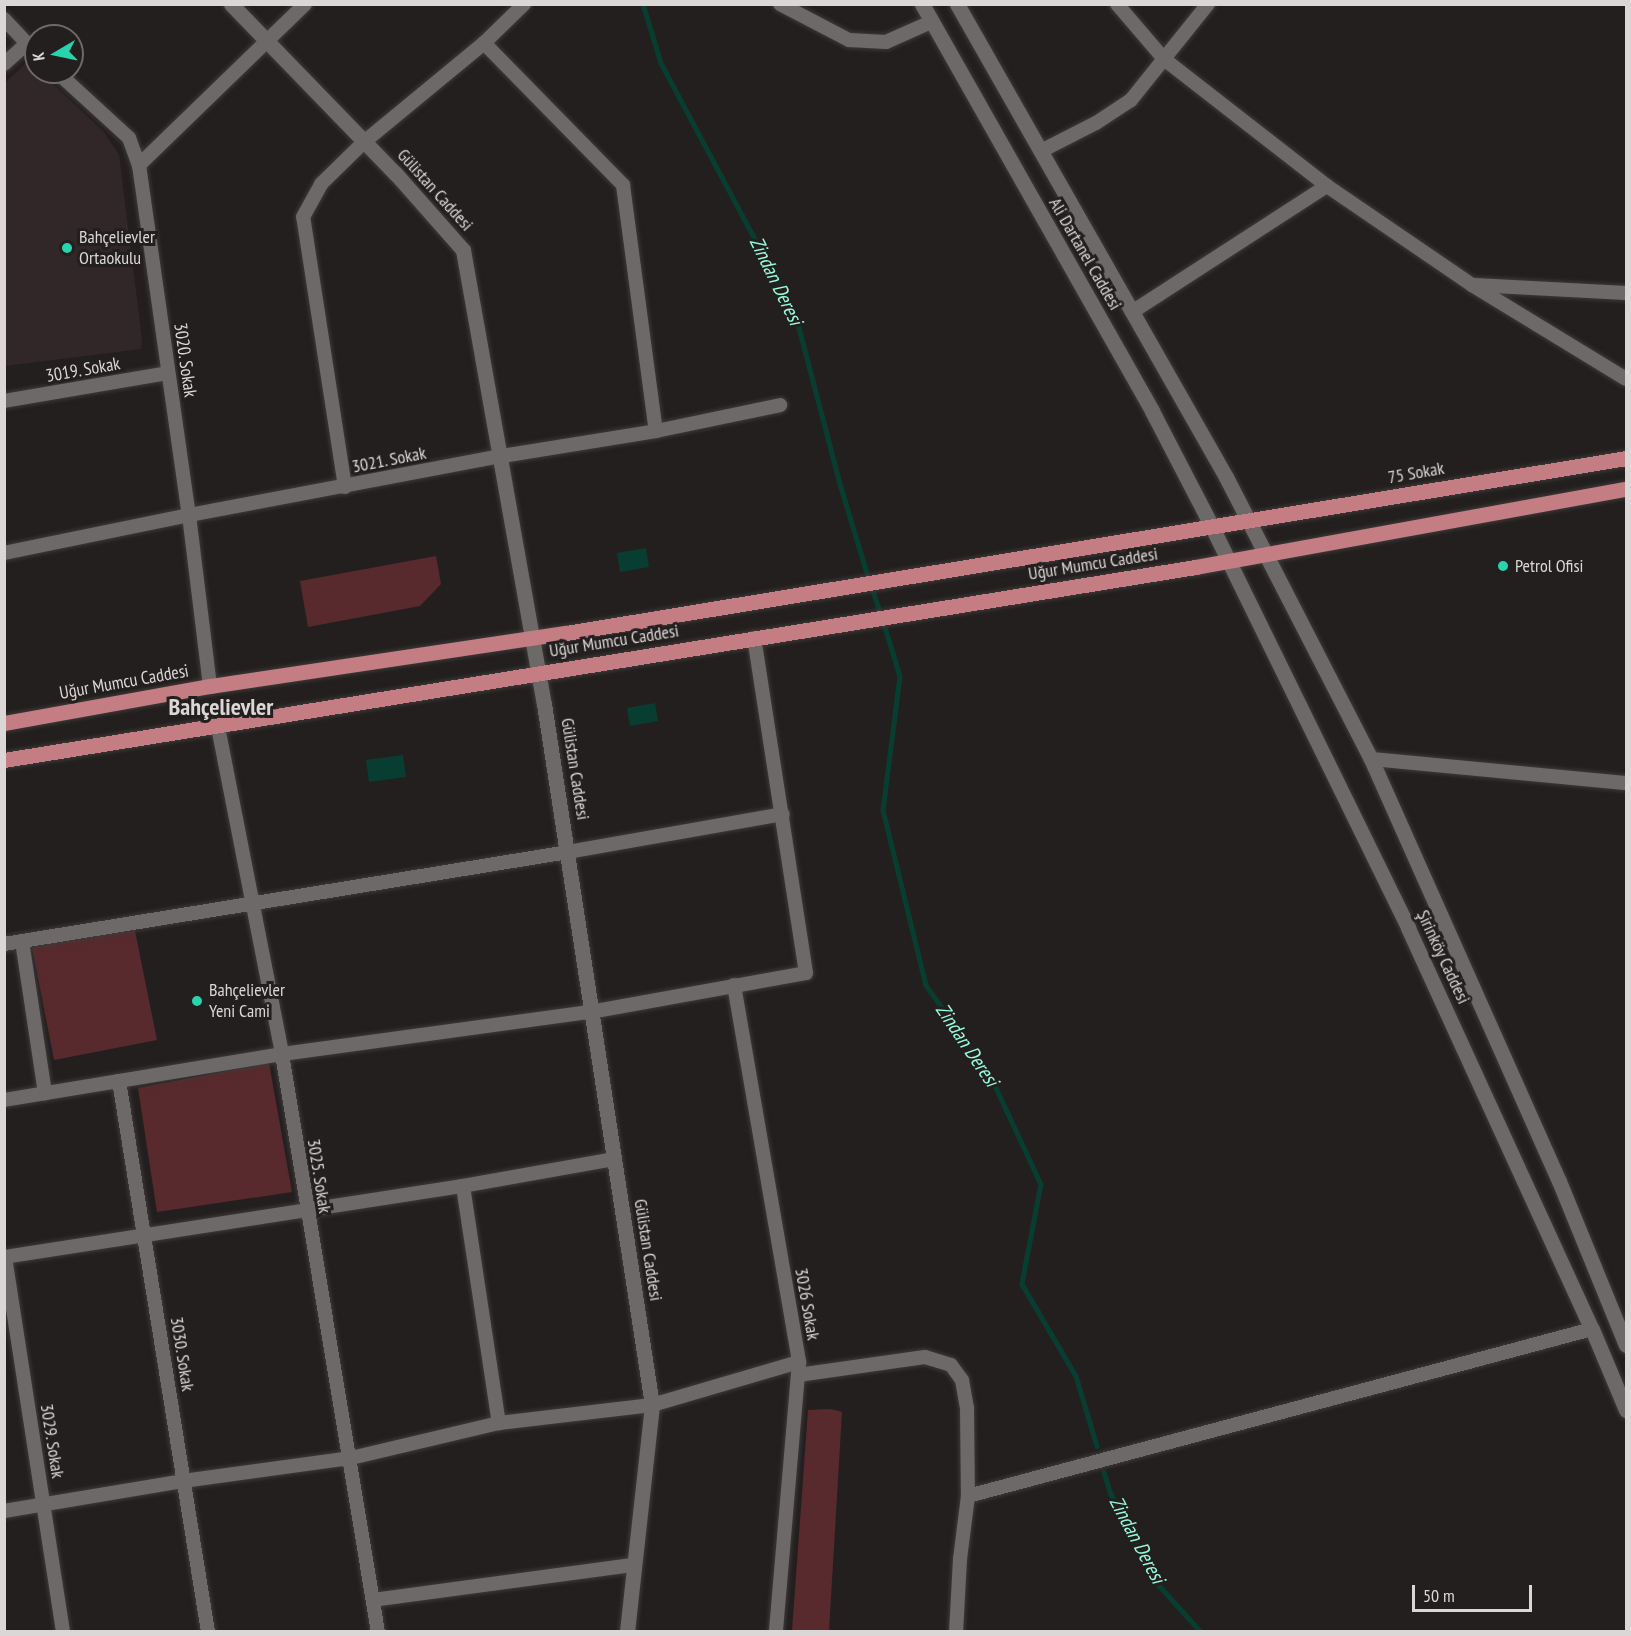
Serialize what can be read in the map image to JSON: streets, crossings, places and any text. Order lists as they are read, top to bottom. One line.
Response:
{"streets":{"main road":["Gülistan Caddesi","Ali Dartanel Caddesi","75 Sokak","Uğur Mumcu Caddesi","Şirinköy Caddesi"],"street":["3020. Sokak","3019. Sokak","3021. Sokak","3025. Sokak","3026 Sokak","3030. Sokak","3029. Sokak"]},"crossings":[["Gülistan Caddesi","3021. Sokak"],["Gülistan Caddesi","Uğur Mumcu Caddesi"],["Ali Dartanel Caddesi","75 Sokak"],["Ali Dartanel Caddesi","Uğur Mumcu Caddesi"],["Ali Dartanel Caddesi","Şirinköy Caddesi"],["3020. Sokak","3019. Sokak"],["3020. Sokak","3021. Sokak"],["3020. Sokak","Uğur Mumcu Caddesi"],["75 Sokak","Uğur Mumcu Caddesi"],["75 Sokak","Şirinköy Caddesi"],["Uğur Mumcu Caddesi","Şirinköy Caddesi"],["Uğur Mumcu Caddesi","3025. Sokak"]],"districts":["Bahçelievler"],"water":["Zindan Deresi"],"places":["Bahçelievler Ortaokulu","Petrol Ofisi","Bahçelievler Yeni Cami"],"scale_bar":"50 m","north":"left"}
